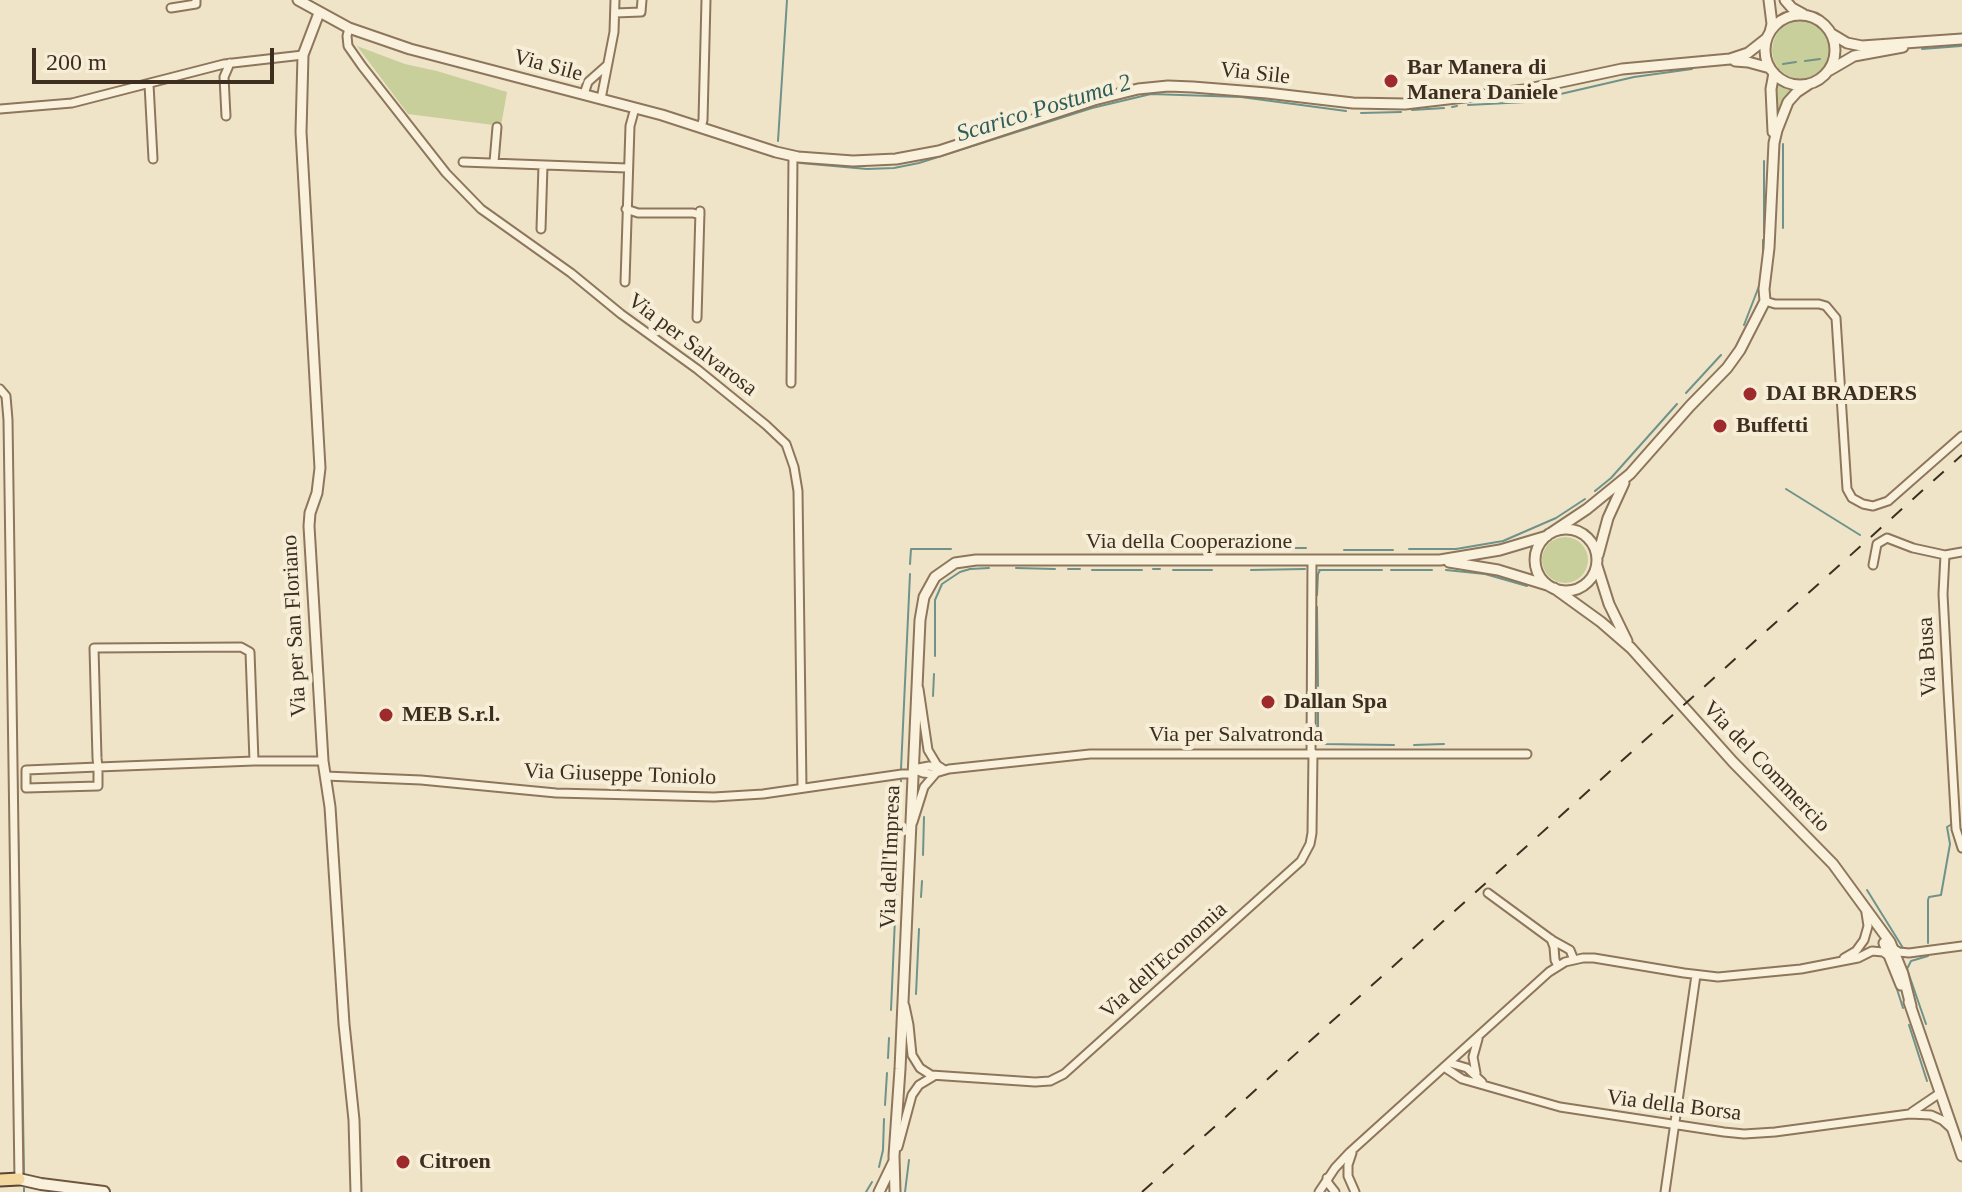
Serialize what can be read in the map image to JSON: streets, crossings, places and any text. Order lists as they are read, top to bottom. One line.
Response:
{"streets":{"street":["Via Sile","Via per Salvarosa","Via della Cooperazione","Via per San Floriano","Via Busa","Via per Salvatronda","Via del Commercio","Via Giuseppe Toniolo","Via dell'Impresa","Via dell'Economia","Via della Borsa"]},"crossings":[["Via Sile","Via per Salvarosa"],["Via Sile","Via della Cooperazione"],["Via Sile","Via per San Floriano"],["Via per Salvarosa","Via Giuseppe Toniolo"],["Via della Cooperazione","Via del Commercio"],["Via della Cooperazione","Via dell'Impresa"],["Via della Cooperazione","Via dell'Economia"],["Via per San Floriano","Via Giuseppe Toniolo"],["Via per Salvatronda","Via Giuseppe Toniolo"],["Via per Salvatronda","Via dell'Impresa"],["Via per Salvatronda","Via dell'Economia"],["Via del Commercio","Via della Borsa"],["Via Giuseppe Toniolo","Via dell'Impresa"]],"water":["Scarico Postuma 2"],"places":["Bar Manera di Manera Daniele","DAI BRADERS","Buffetti","Dallan Spa","MEB S.r.l.","Citroen"],"scale_bar":"200 m"}
